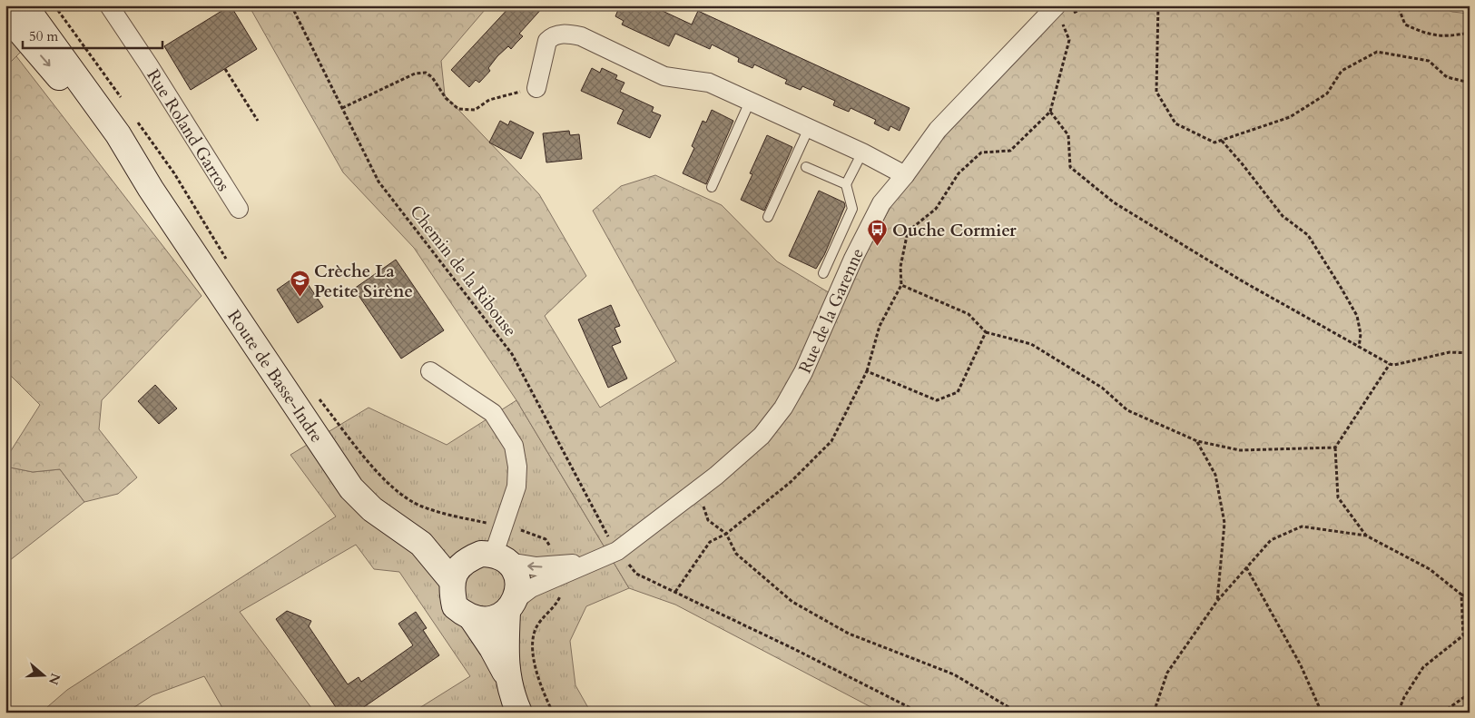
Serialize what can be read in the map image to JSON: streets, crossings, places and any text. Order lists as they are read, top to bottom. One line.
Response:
{"streets":{"main road":["Route de Basse-Indre"],"street":["Rue Roland Garros","Rue de la Garenne"],"path":["Chemin de la Ribouse"]},"crossings":[["Chemin de la Ribouse","Rue de la Garenne"],["Rue de la Garenne","Route de Basse-Indre"]],"places":{"bus stop":["Ouche Cormier"],"school or university":["Crèche La Petite Sirène"]},"scale_bar":"50 m","north":"right"}
